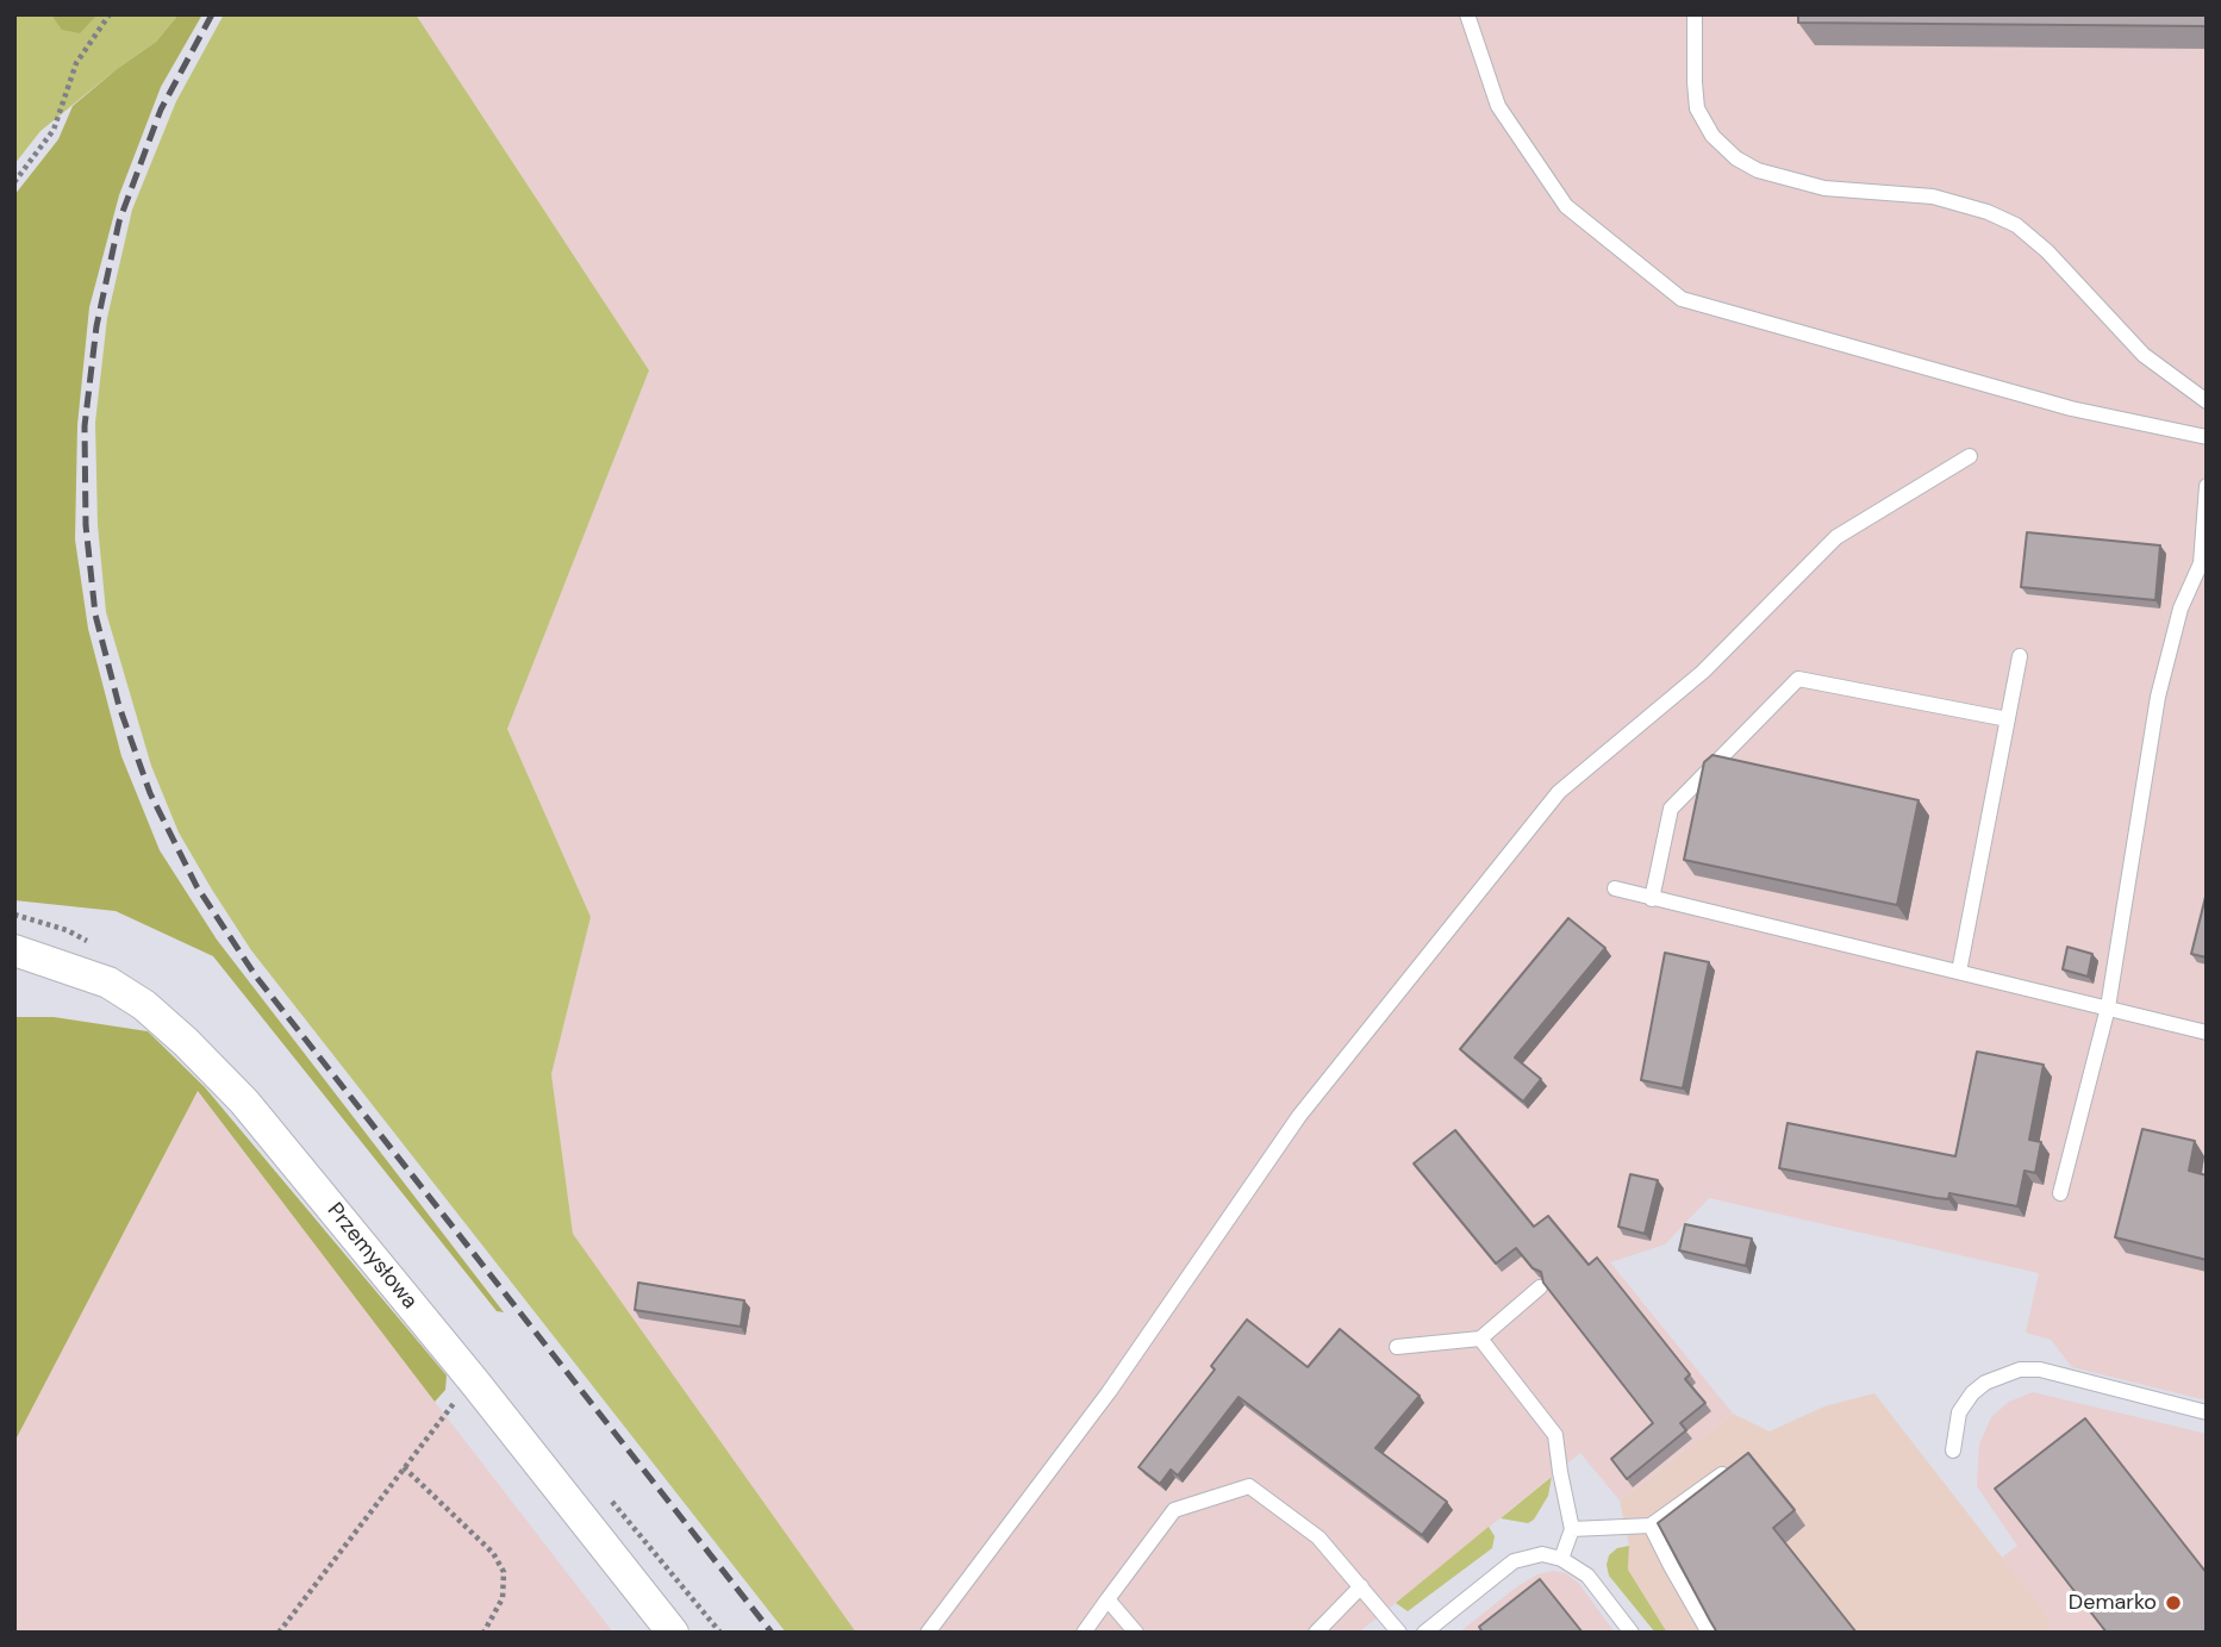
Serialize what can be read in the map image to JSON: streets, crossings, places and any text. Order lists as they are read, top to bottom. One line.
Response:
{"streets":{"street":["Przemysłowa"]},"places":["Demarko"]}
